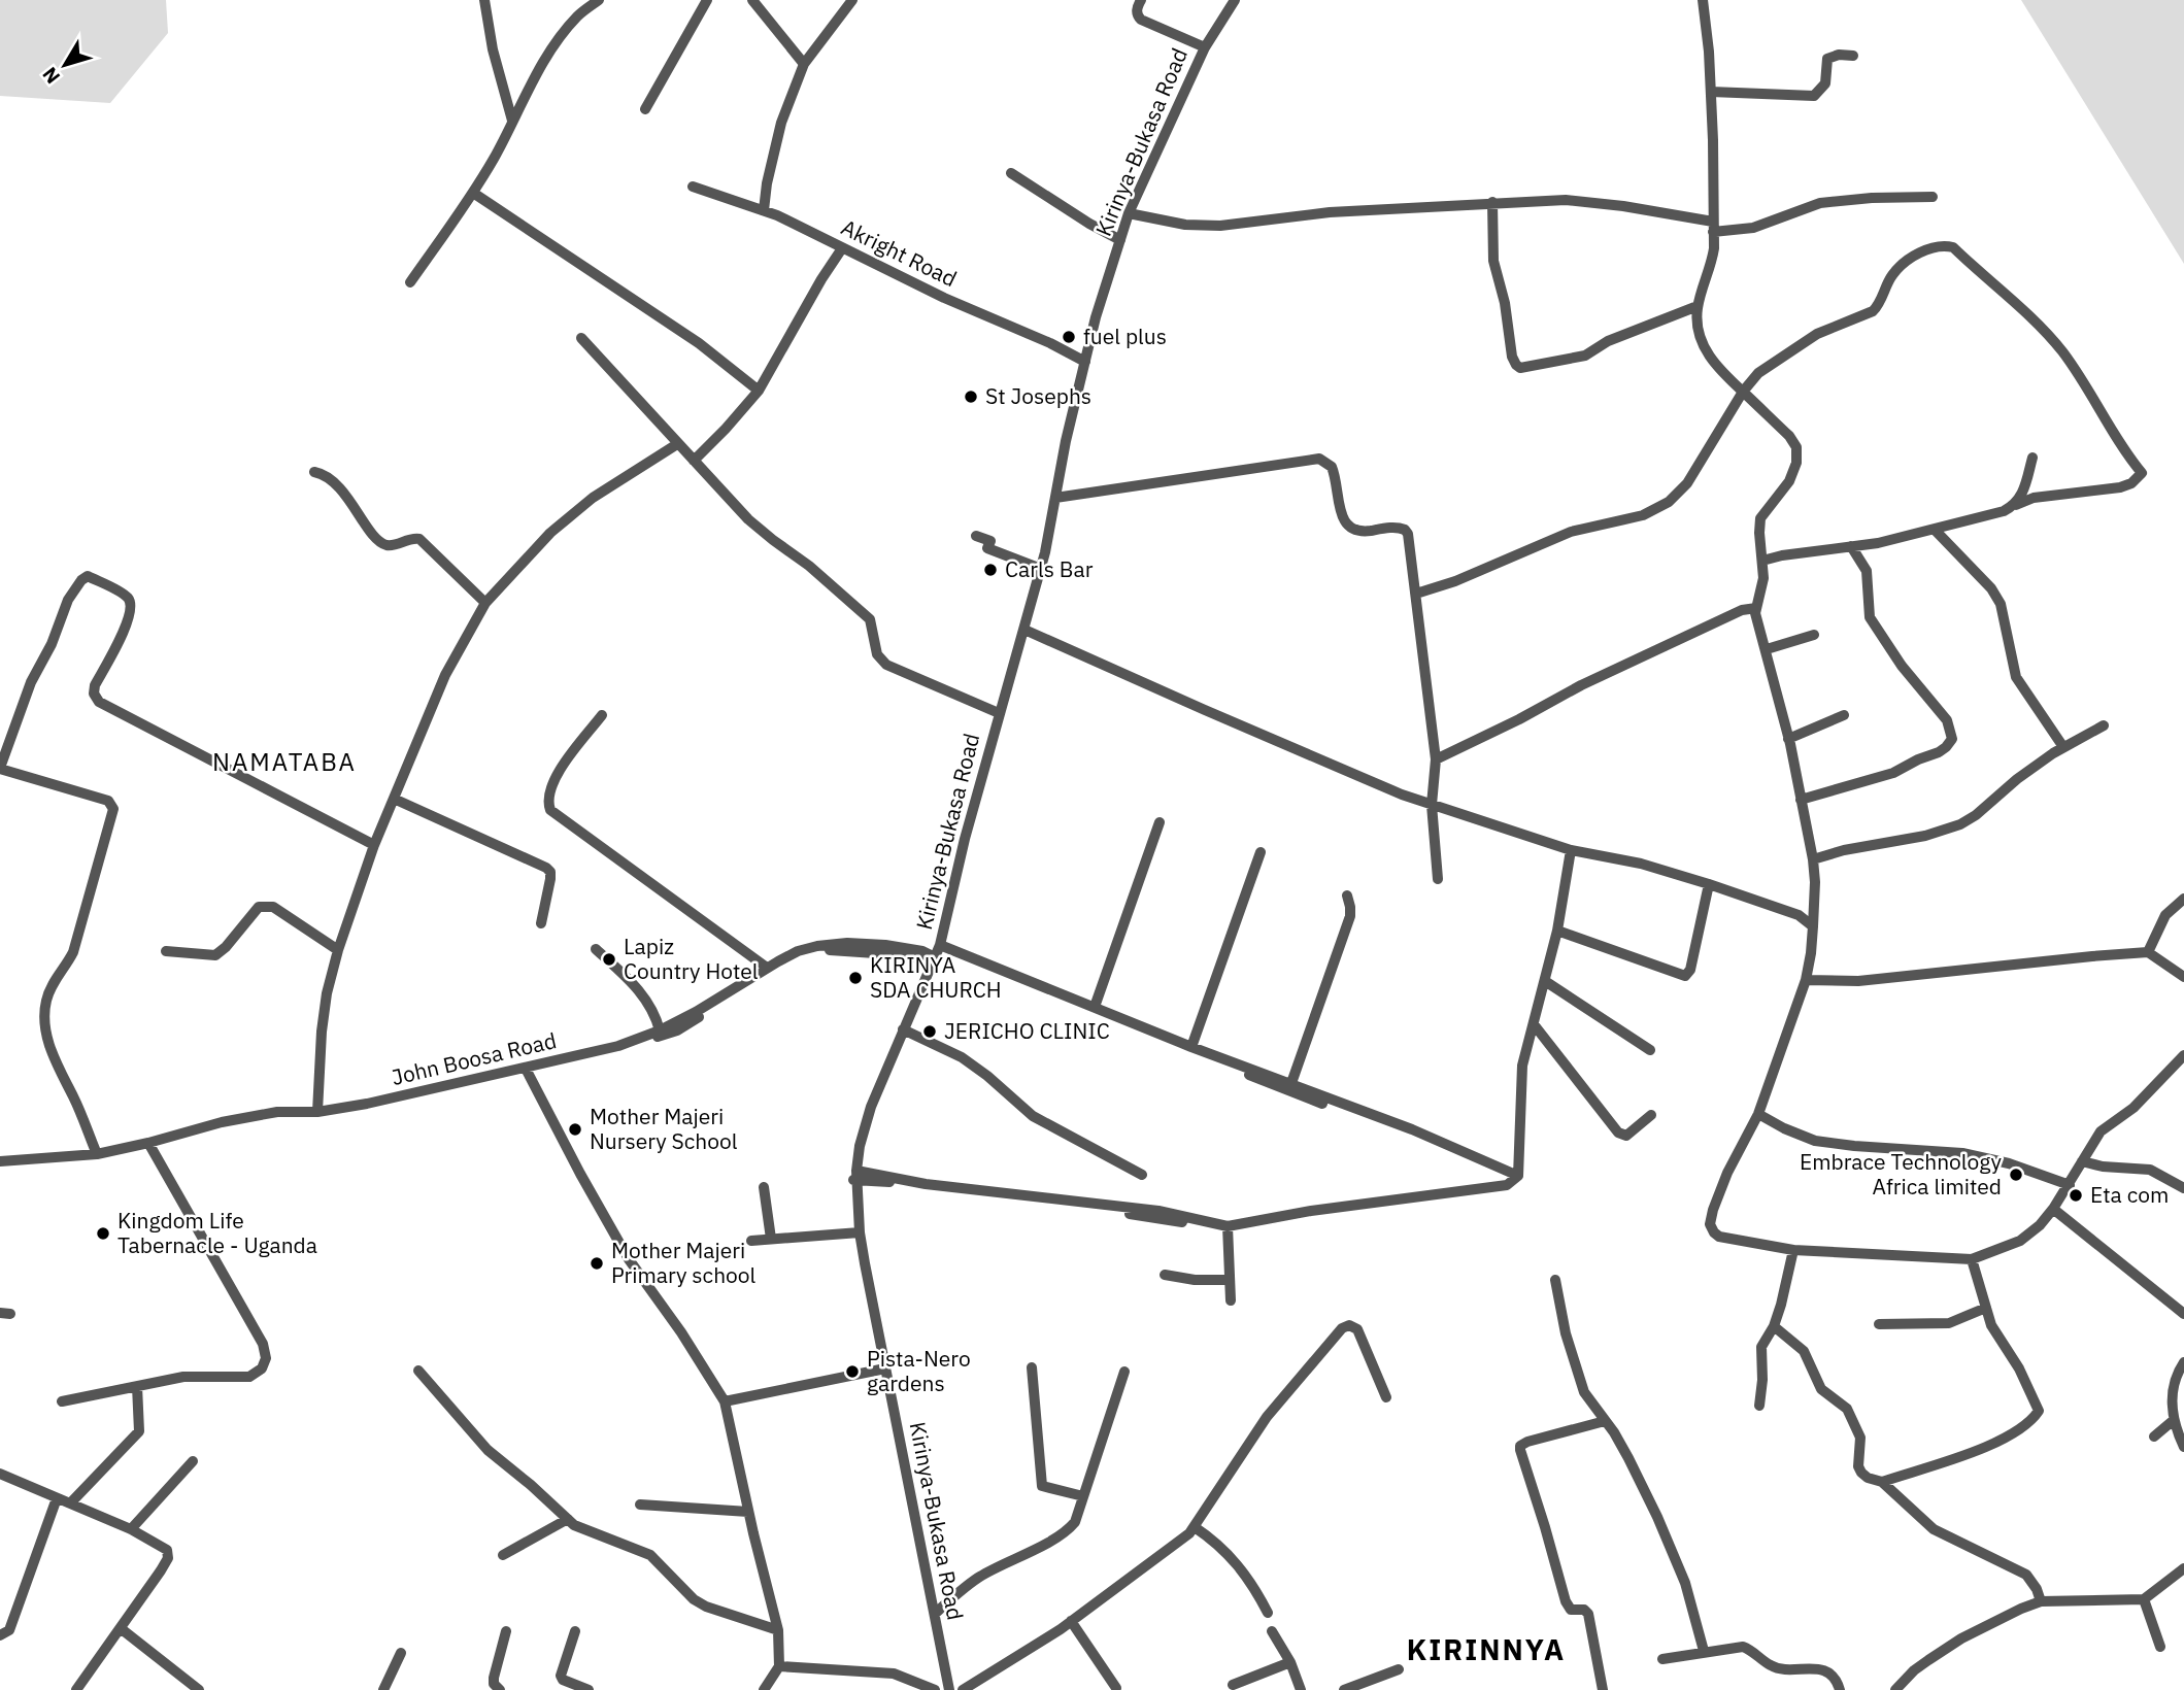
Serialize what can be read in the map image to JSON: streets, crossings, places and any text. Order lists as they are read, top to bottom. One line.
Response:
{"streets":{"street":["Kirinya-Bukasa Road","Akright Road","John Boosa Road"]},"crossings":[["Kirinya-Bukasa Road","Akright Road"],["Kirinya-Bukasa Road","John Boosa Road"]],"districts":["NAMATABA","KIRINNYA"],"places":["fuel plus","St Josephs","Carls Bar","Lapiz Country Hotel","KIRINYA SDA CHURCH","JERICHO CLINIC","Mother Majeri Nursery School","Embrace Technology Africa limited","Eta com","Kingdom Life Tabernacle - Uganda","Mother Majeri Primary school","Pista-Nero gardens"],"north":"bottom left"}
